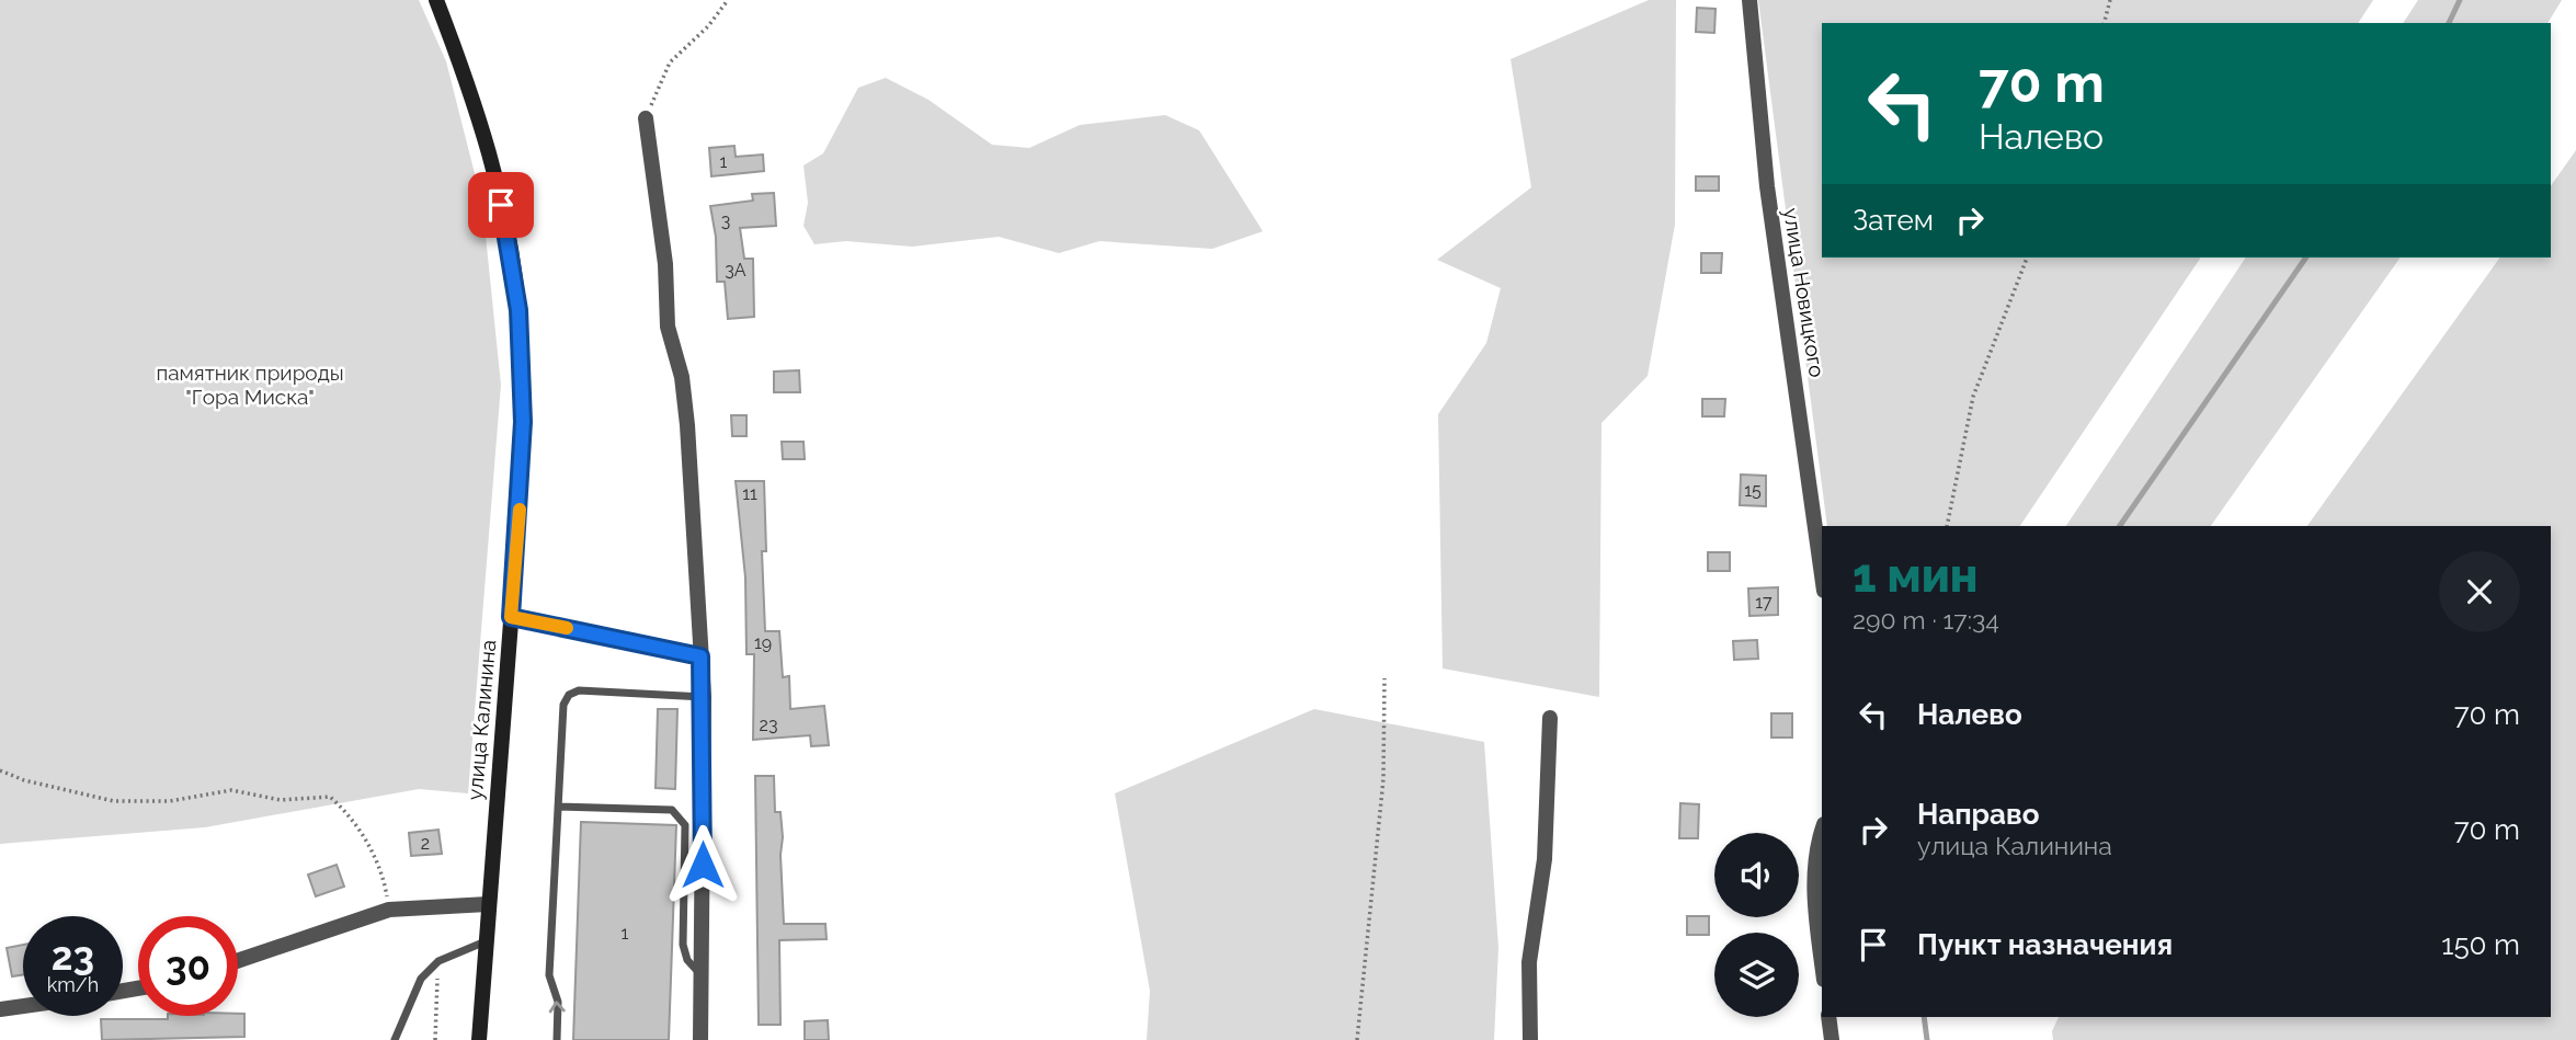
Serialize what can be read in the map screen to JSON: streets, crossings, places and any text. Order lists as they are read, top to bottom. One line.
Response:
{"streets":{"main road":["улица Калинина"],"street":["улица Новицкого"]},"parks":["памятник природы \"Гора Миска\""],"house_numbers":["1","3","3А","15","11","17","19","23","2","1"],"page":{"turn":["70 m","Налево"],"then":"Затем","heading":["1 мин","290 m · 17:34"],"list":[{"name":"Налево","value":"70 m"},{"name":"Направо","note":"улица Калинина","value":"70 m"},{"name":"Пункт назначения","value":"150 m"}],"speed":"23 km/h","limit":"30"}}
